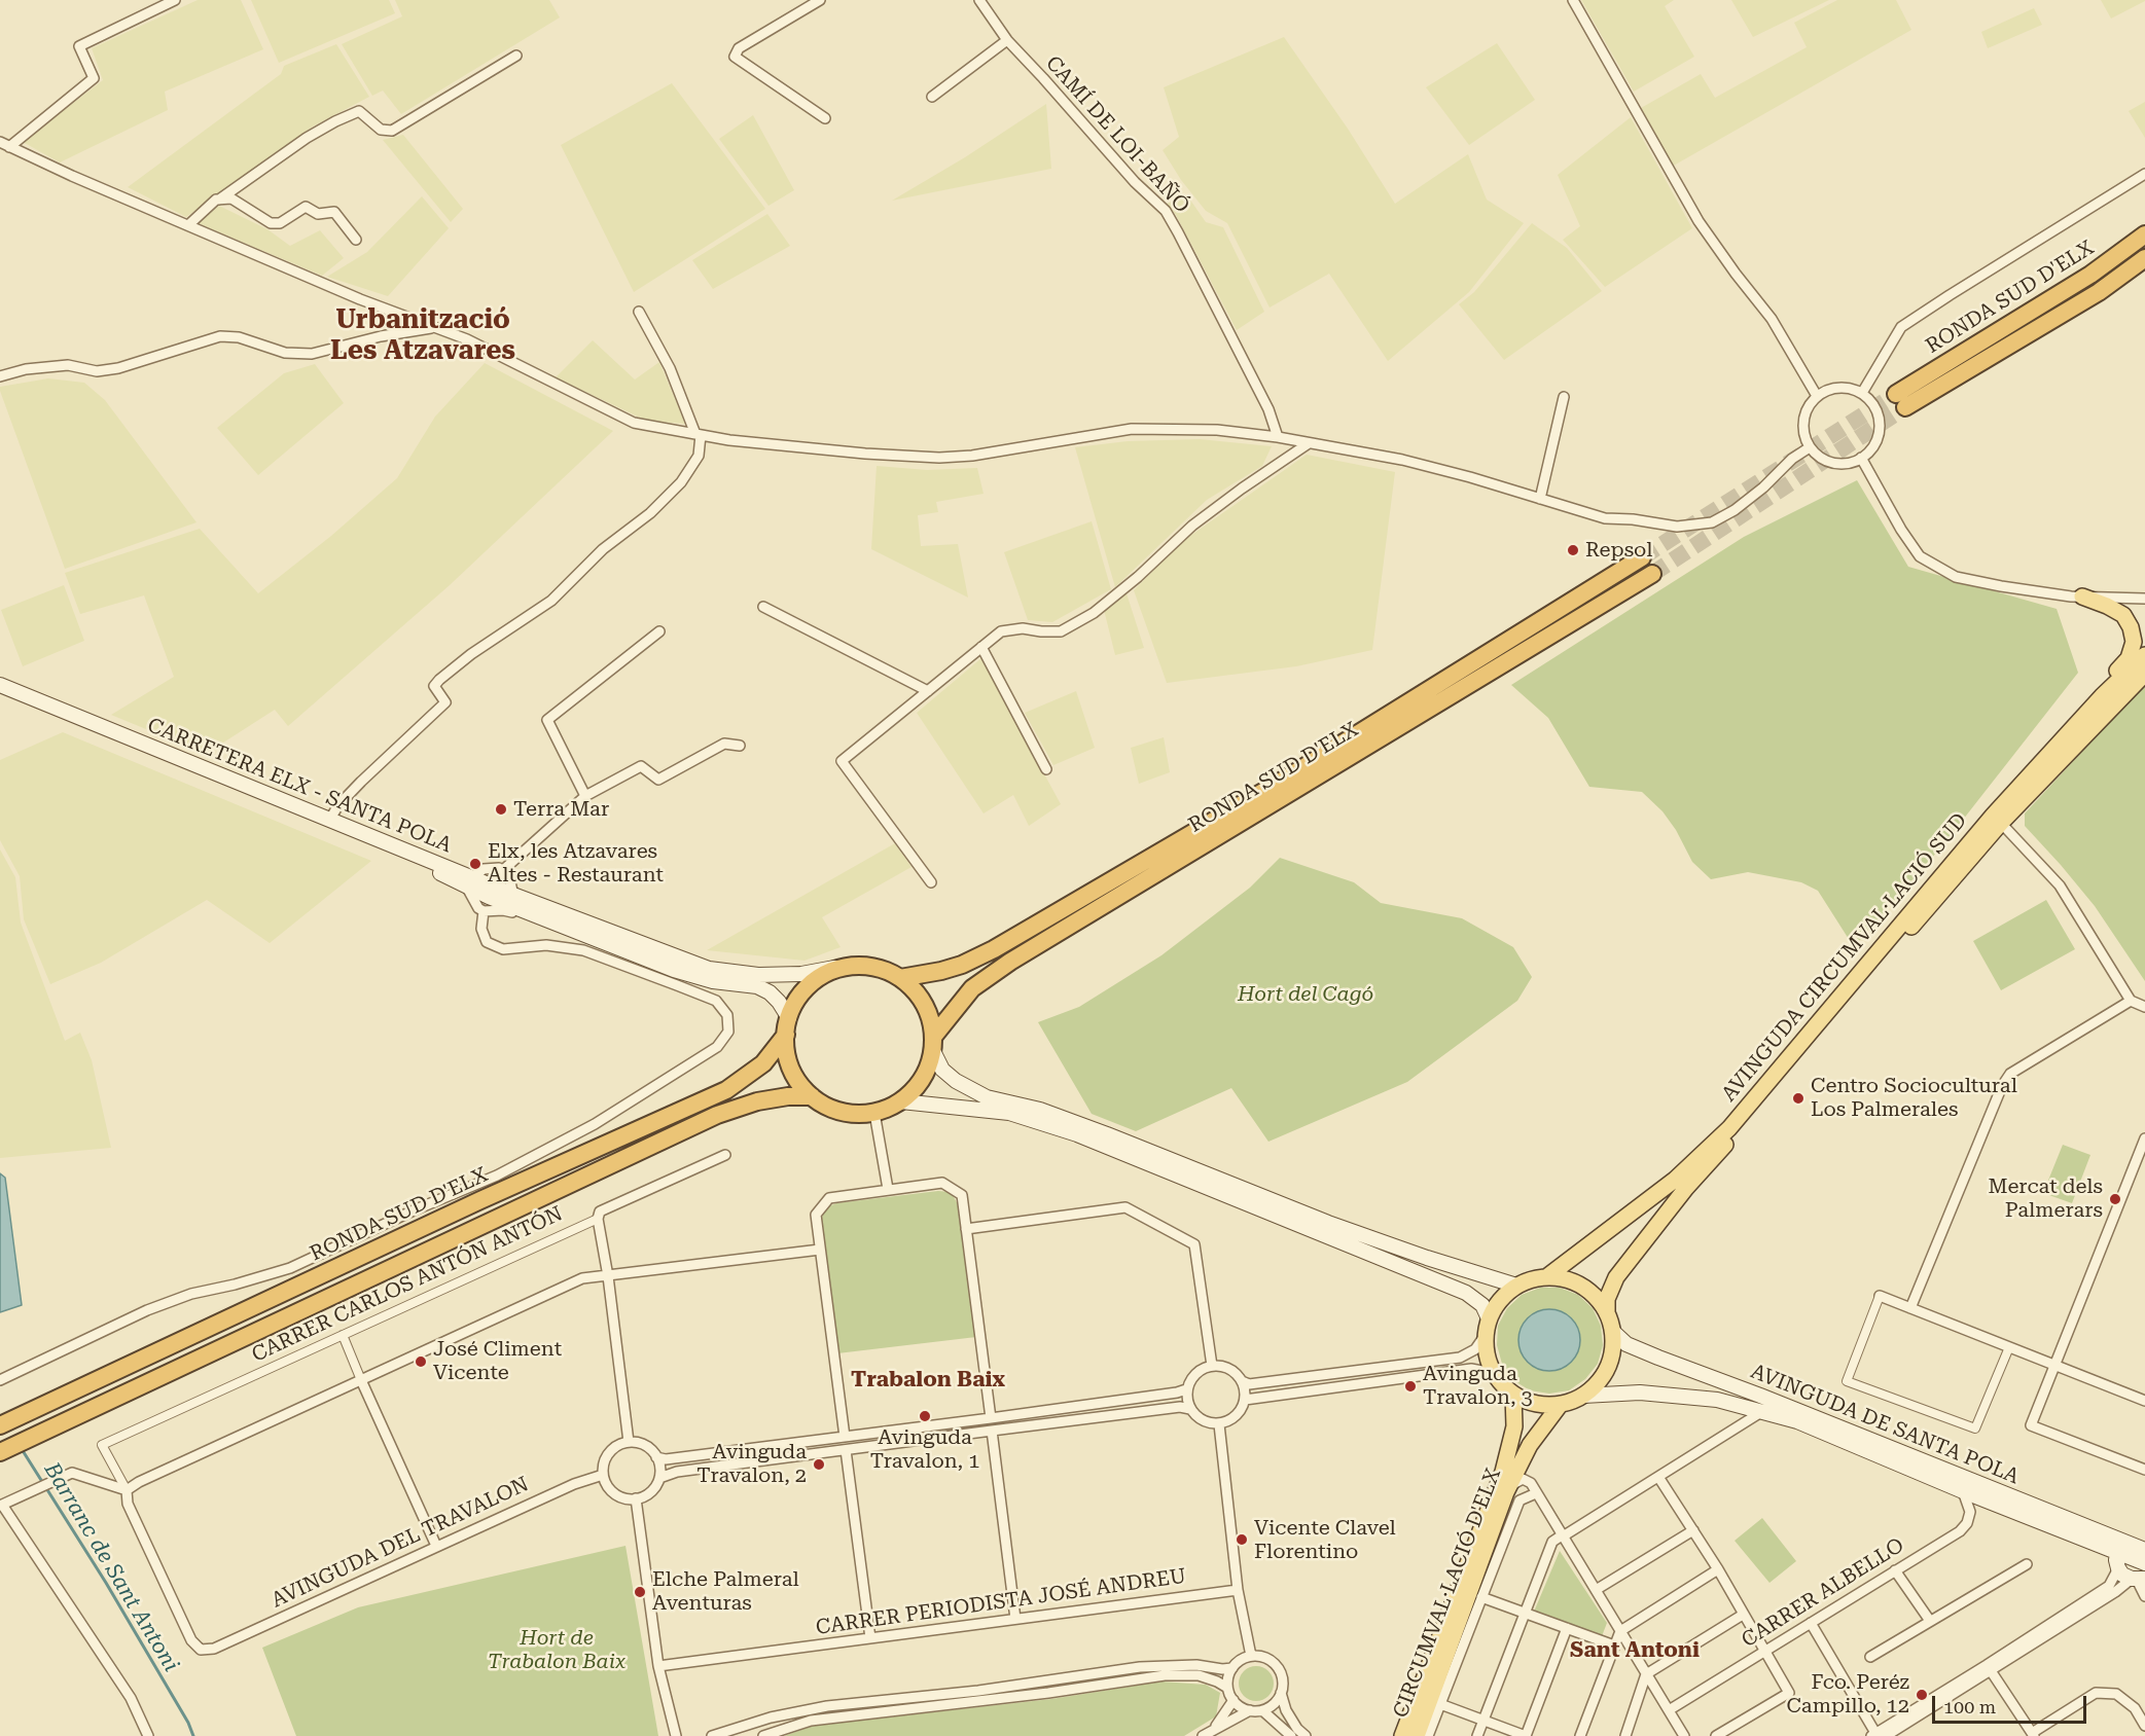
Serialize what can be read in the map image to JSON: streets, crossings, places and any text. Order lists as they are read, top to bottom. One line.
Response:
{"streets":{"highway":["RONDA SUD D'ELX"],"main road":["CARRETERA ELX - SANTA POLA","AVINGUDA CIRCUMVAL·LACIÓ SUD","AVINGUDA DE SANTA POLA","CIRCUMVAL·LACIÓ D'ELX"],"street":["CAMÍ DE LOI-BAÑÓ","CARRER CARLOS ANTÓN ANTÓN","AVINGUDA DEL TRAVALON","CARRER ALBELLO","CARRER PERIODISTA JOSÉ ANDREU"]},"crossings":[["RONDA SUD D'ELX","CARRETERA ELX - SANTA POLA"],["CARRER CARLOS ANTÓN ANTÓN","AVINGUDA DEL TRAVALON"],["AVINGUDA DE SANTA POLA","CIRCUMVAL·LACIÓ D'ELX"],["AVINGUDA DE SANTA POLA","CARRER ALBELLO"]],"districts":["Urbanització Les Atzavares","Trabalon Baix","Sant Antoni"],"water":["Barranc de Sant Antoni"],"parks":["Hort del Cagó","Hort de Trabalon Baix"],"places":["Repsol","Terra Mar","Elx, les Atzavares Altes - Restaurant","Centro Sociocultural Los Palmerales","Mercat dels Palmerars","José Climent Vicente","Avinguda Travalon, 3","Avinguda Travalon, 1","Avinguda Travalon, 2","Vicente Clavel Florentino","Elche Palmeral Aventuras","Fco. Peréz Campillo, 12"],"scale_bar":"100 m"}
